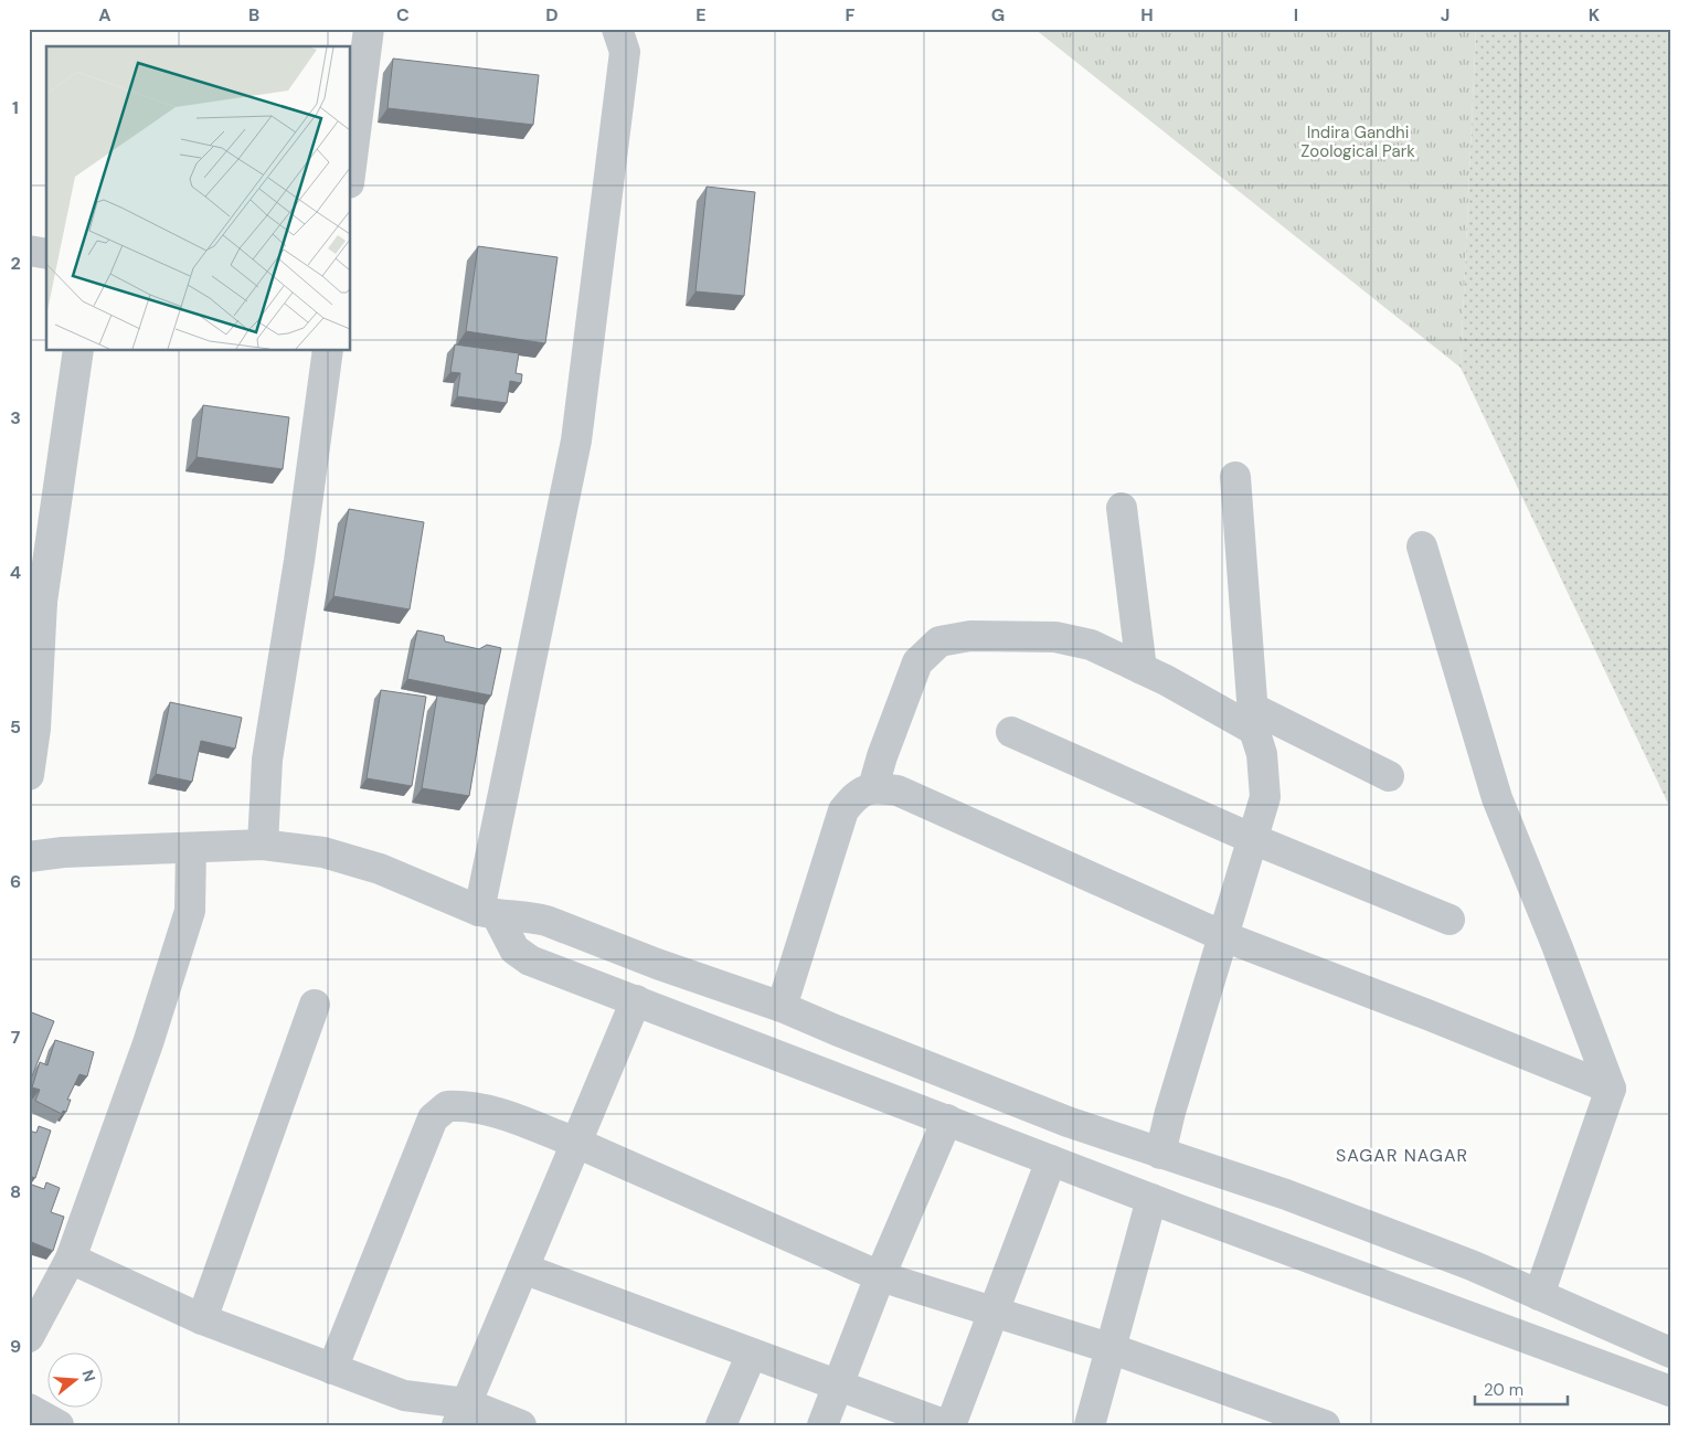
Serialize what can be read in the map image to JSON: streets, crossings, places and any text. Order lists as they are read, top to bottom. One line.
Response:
{"districts":["SAGAR NAGAR"],"parks":["Indira Gandhi Zoological Park"],"scale_bar":"20 m","north":"right","grid":{"columns":["A","B","C","D","E","F","G","H","I","J","K"],"rows":["1","2","3","4","5","6","7","8","9"]}}
